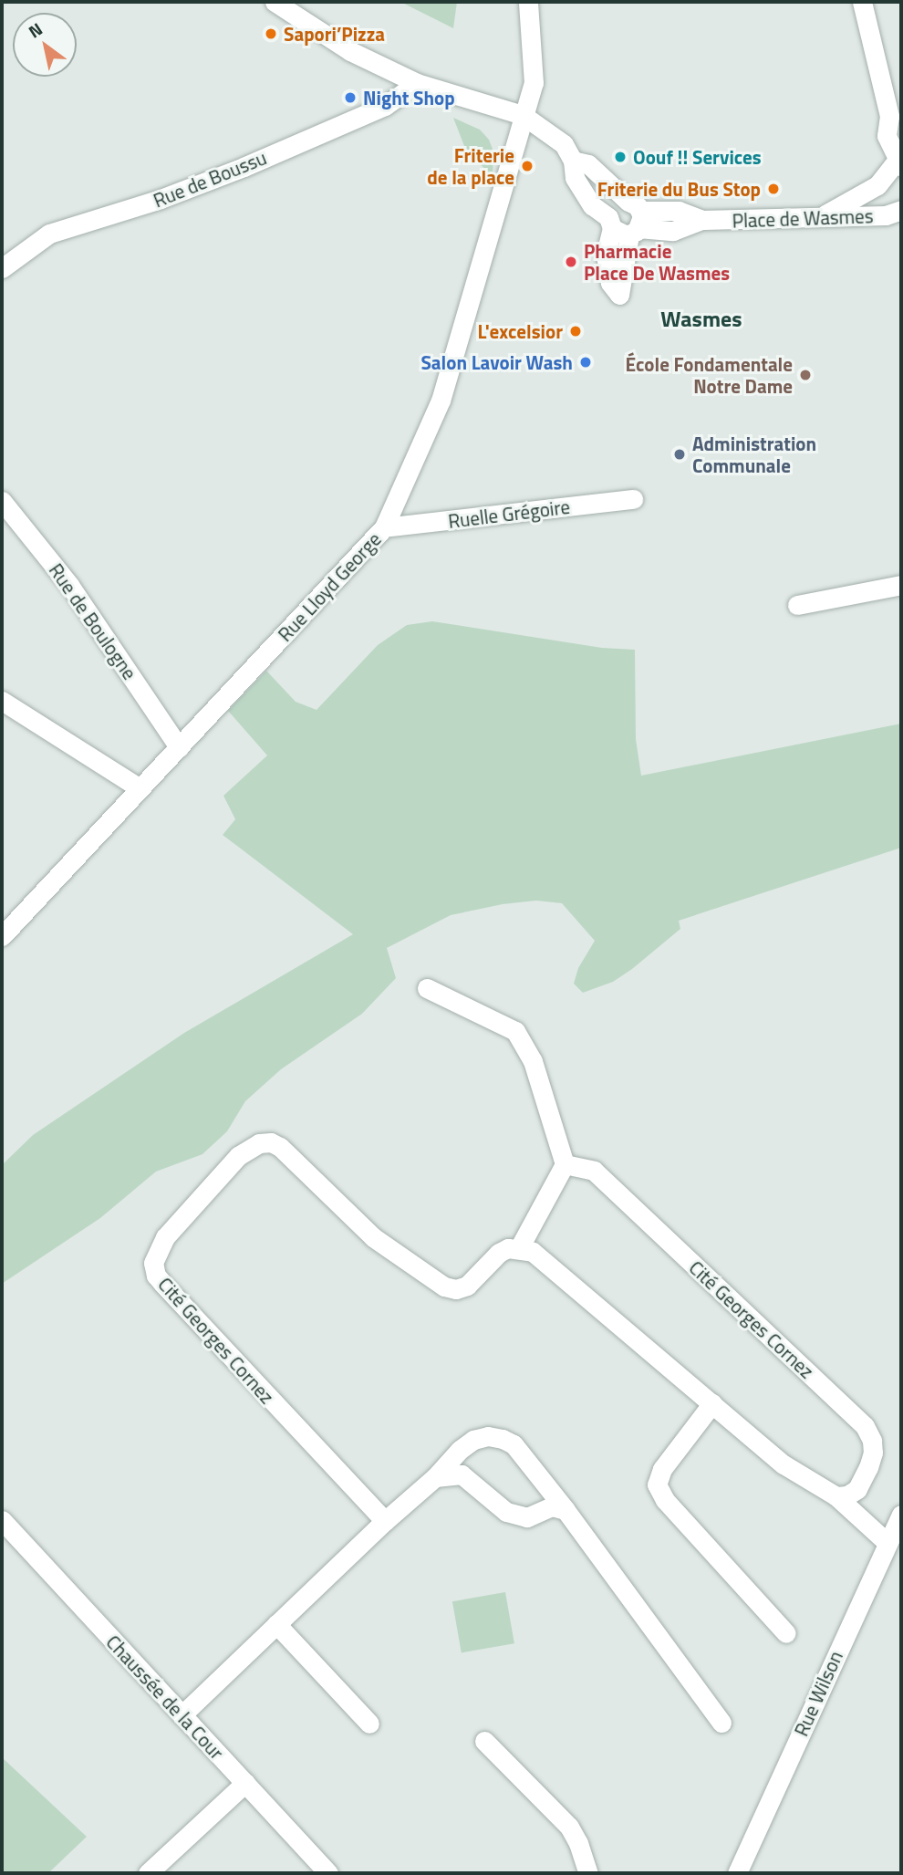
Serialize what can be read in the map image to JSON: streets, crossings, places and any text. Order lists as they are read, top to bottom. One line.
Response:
{"streets":{"street":["Rue de Boussu","Place de Wasmes","Ruelle Grégoire","Rue Lloyd George","Rue de Boulogne","Cité Georges Cornez","Rue Wilson","Chaussée de la Cour"]},"crossings":[["Ruelle Grégoire","Rue Lloyd George"],["Rue Lloyd George","Rue de Boulogne"]],"districts":["Wasmes"],"places":["Sapori’Pizza","Night Shop","Oouf !! Services","Friterie de la place","Friterie du Bus Stop","Pharmacie Place De Wasmes","L'excelsior","Salon Lavoir Wash","École Fondamentale Notre Dame","Administration Communale"],"north":"top left"}
